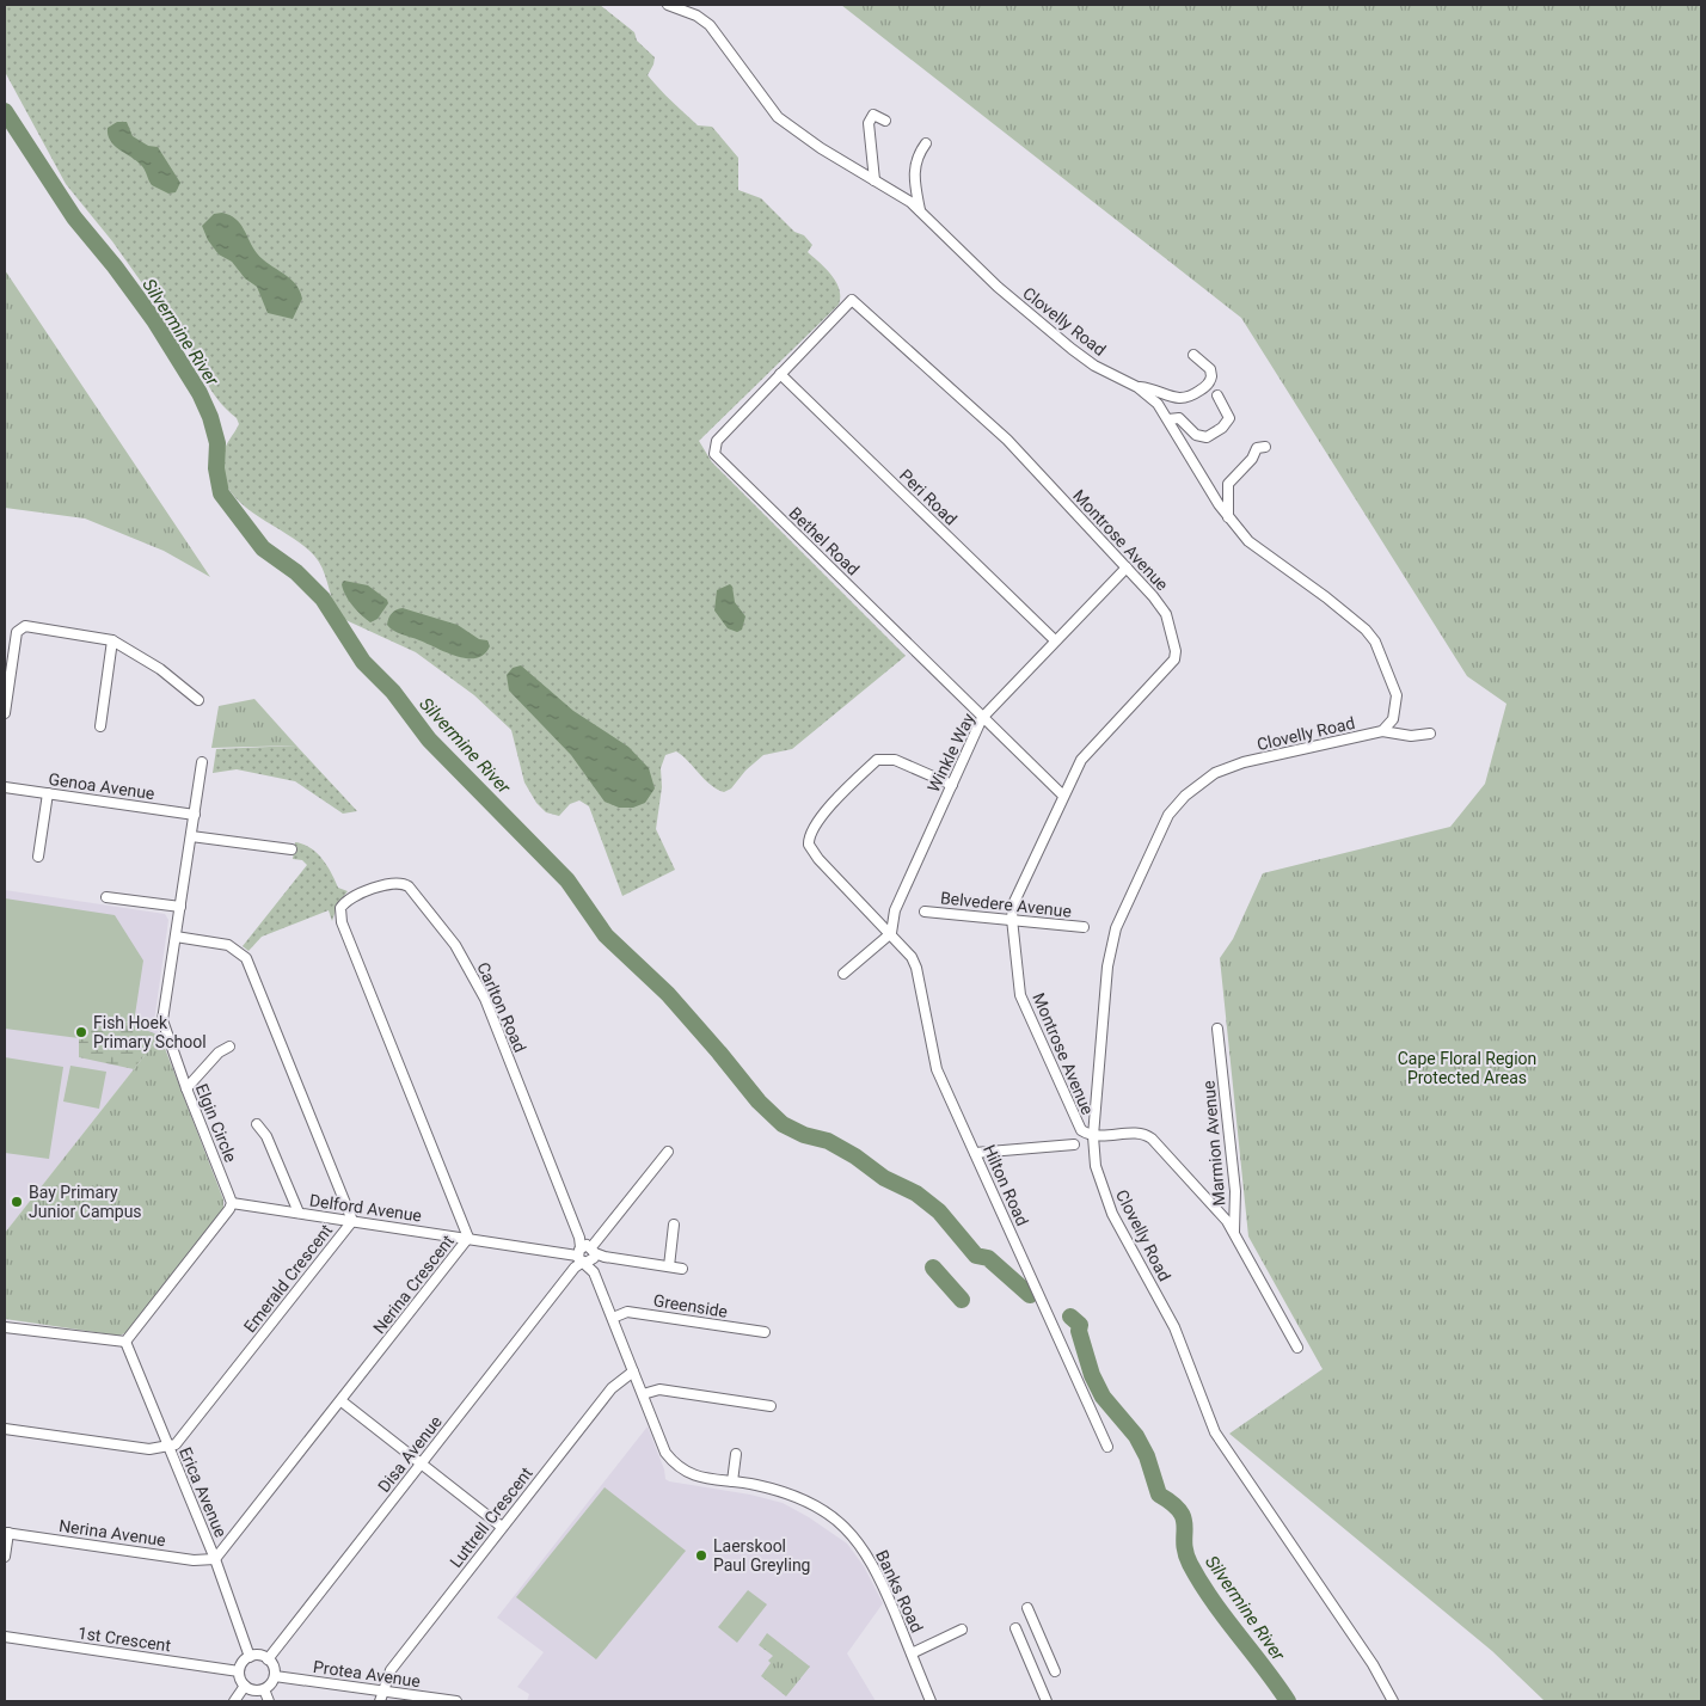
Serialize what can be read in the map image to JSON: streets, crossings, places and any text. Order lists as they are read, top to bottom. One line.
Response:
{"streets":{"street":["Clovelly Road","Peri Road","Montrose Avenue","Bethel Road","Winkle Way","Genoa Avenue","Belvedere Avenue","Carlton Road","Elgin Circle","Marmion Avenue","Hilton Road","Delford Avenue","Emerald Crescent","Nerina Crescent","Greenside","Disa Avenue","Erica Avenue","Luttrell Crescent","Nerina Avenue","Banks Road","1st Crescent","Protea Avenue"]},"crossings":[["Clovelly Road","Montrose Avenue"],["Peri Road","Bethel Road"],["Peri Road","Winkle Way"],["Montrose Avenue","Bethel Road"],["Montrose Avenue","Winkle Way"],["Montrose Avenue","Belvedere Avenue"],["Bethel Road","Winkle Way"],["Winkle Way","Hilton Road"],["Genoa Avenue","Elgin Circle"],["Carlton Road","Delford Avenue"],["Carlton Road","Nerina Crescent"],["Carlton Road","Greenside"],["Carlton Road","Disa Avenue"],["Carlton Road","Luttrell Crescent"],["Carlton Road","Banks Road"],["Elgin Circle","Delford Avenue"],["Elgin Circle","Emerald Crescent"],["Delford Avenue","Emerald Crescent"],["Delford Avenue","Nerina Crescent"],["Delford Avenue","Disa Avenue"],["Emerald Crescent","Erica Avenue"],["Nerina Crescent","Erica Avenue"],["Nerina Crescent","Nerina Avenue"],["Disa Avenue","Erica Avenue"],["Disa Avenue","1st Crescent"],["Disa Avenue","Protea Avenue"],["Erica Avenue","Nerina Avenue"],["Erica Avenue","1st Crescent"],["Erica Avenue","Protea Avenue"],["Luttrell Crescent","Protea Avenue"],["1st Crescent","Protea Avenue"]],"water":["Silvermine River"],"parks":["Cape Floral Region Protected Areas"],"places":["Fish Hoek Primary School","Bay Primary Junior Campus","Laerskool Paul Greyling"]}
